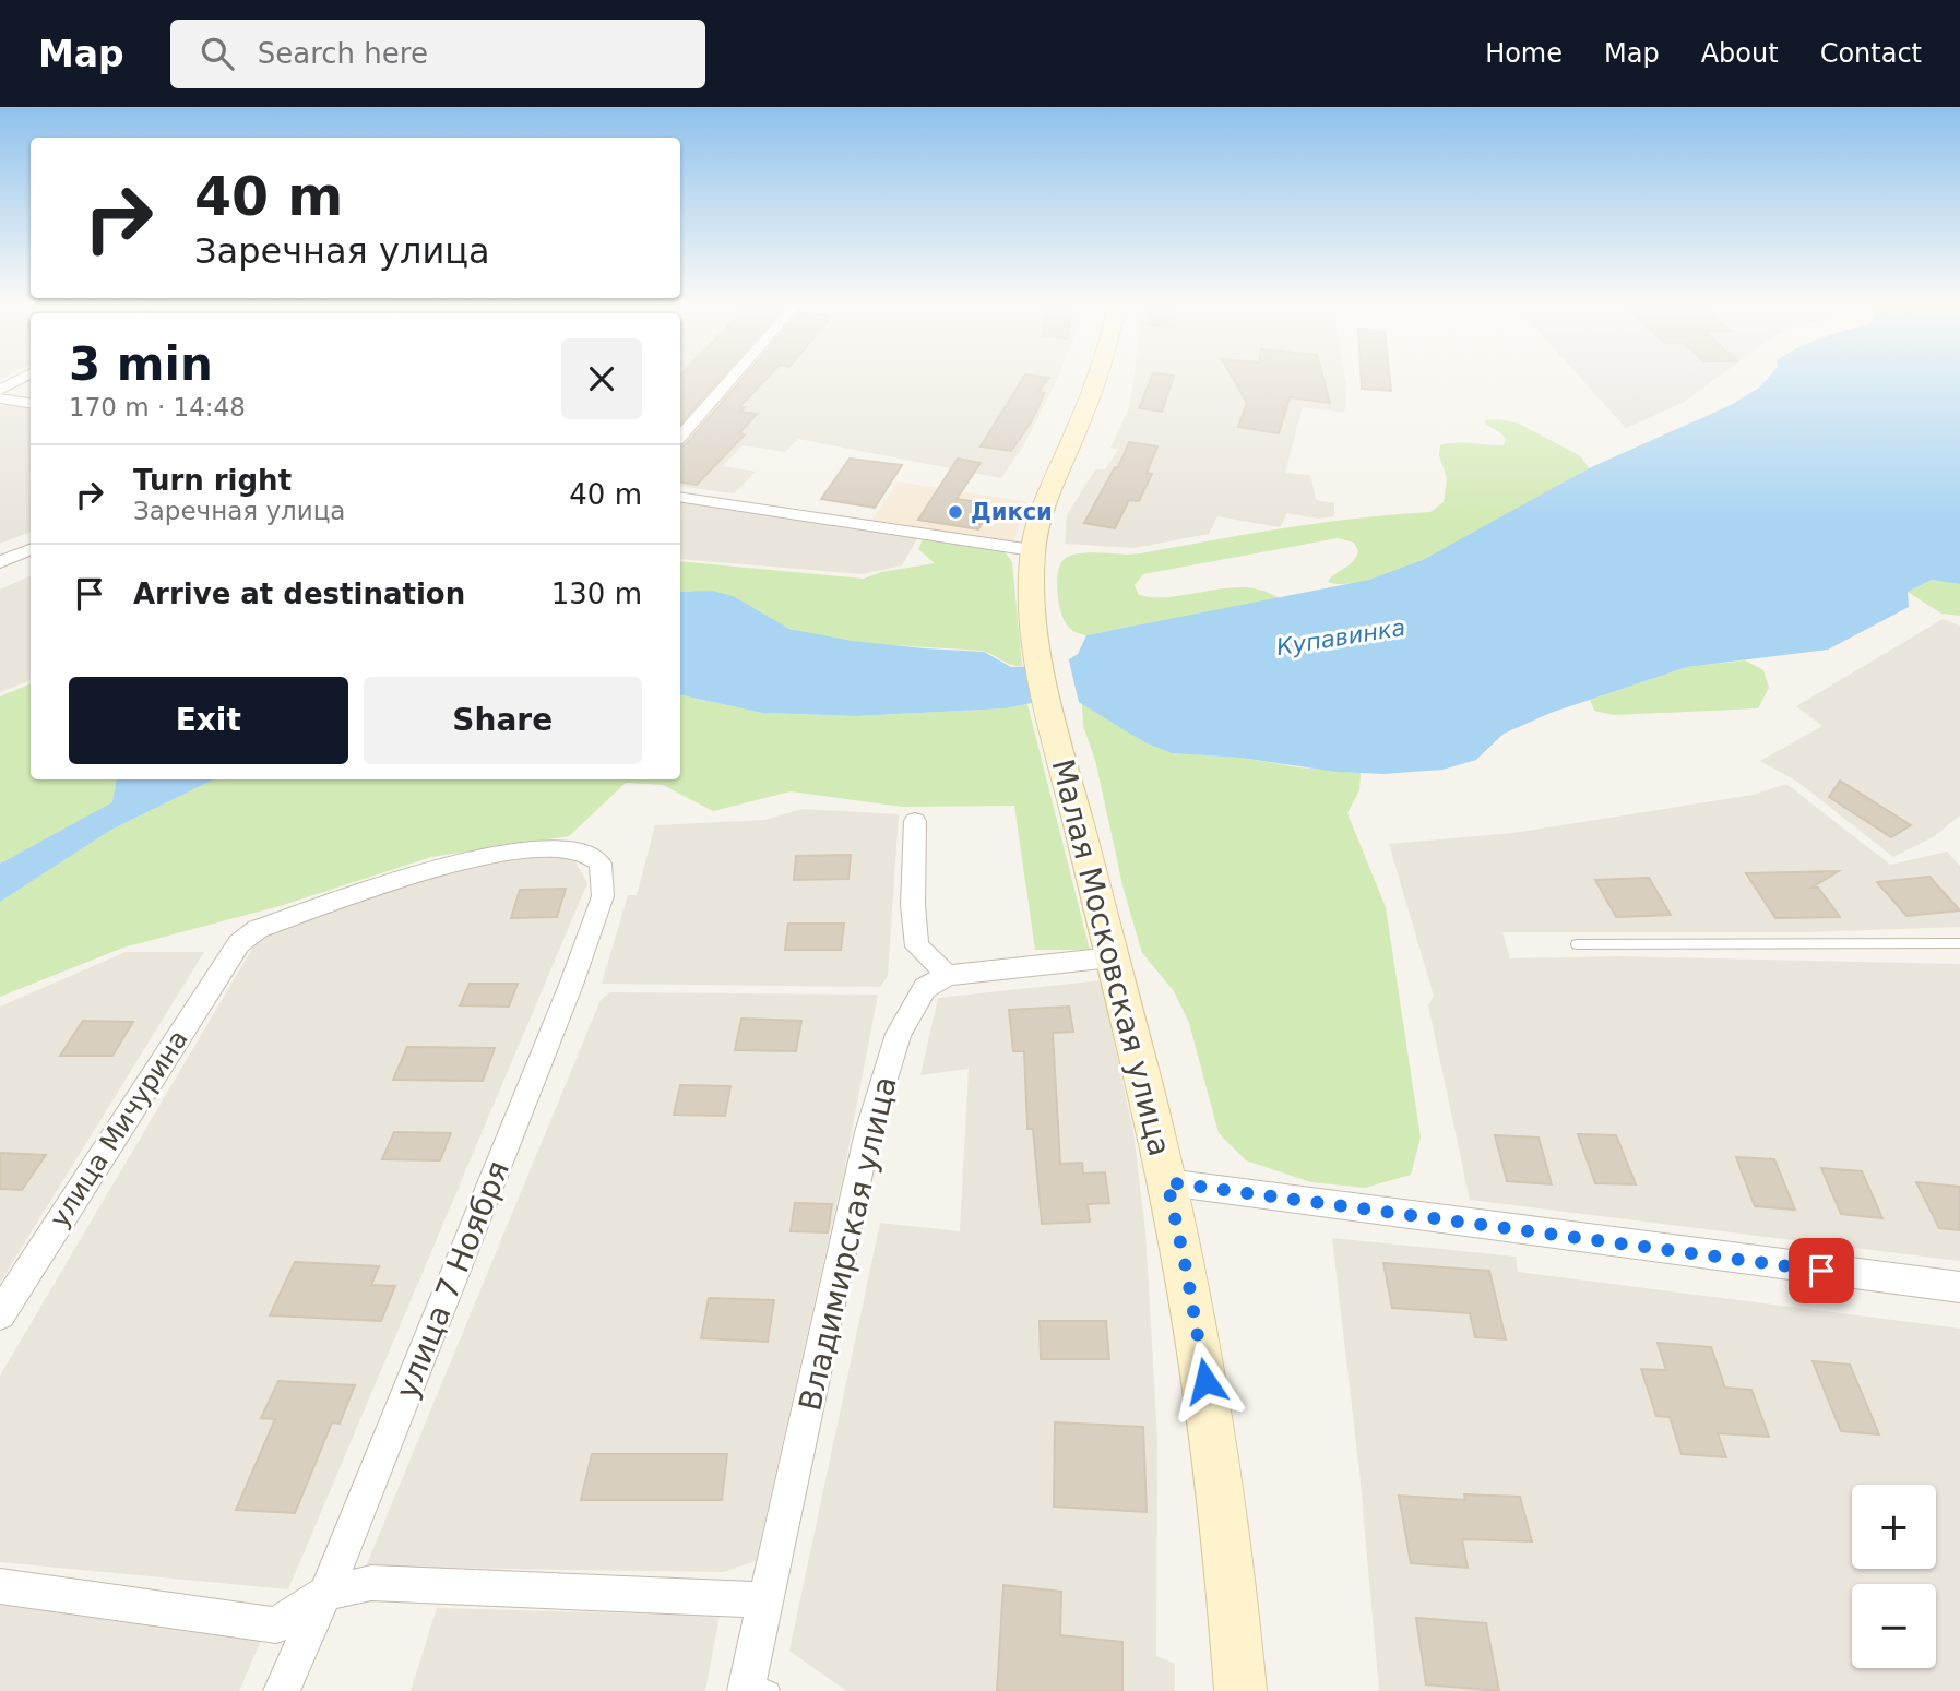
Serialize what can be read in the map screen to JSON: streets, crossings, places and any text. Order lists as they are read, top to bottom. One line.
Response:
{"streets":{"main road":["Малая Московская улица"],"street":["улица Мичурина","Владимирская улица","улица 7 Ноября"]},"crossings":[["улица Мичурина","улица 7 Ноября"]],"water":["Купавинка"],"places":["Дикси"],"page":{"header":"Map","search":"Search here","nav":["Home","Map","About","Contact"],"turn":["40 m","Заречная улица"],"heading":["3 min","170 m · 14:48"],"list":[{"name":"Turn right","note":"Заречная улица","value":"40 m"},{"name":"Arrive at destination","value":"130 m"}],"buttons":["Exit","Share"],"map_buttons":["+","−"]}}
